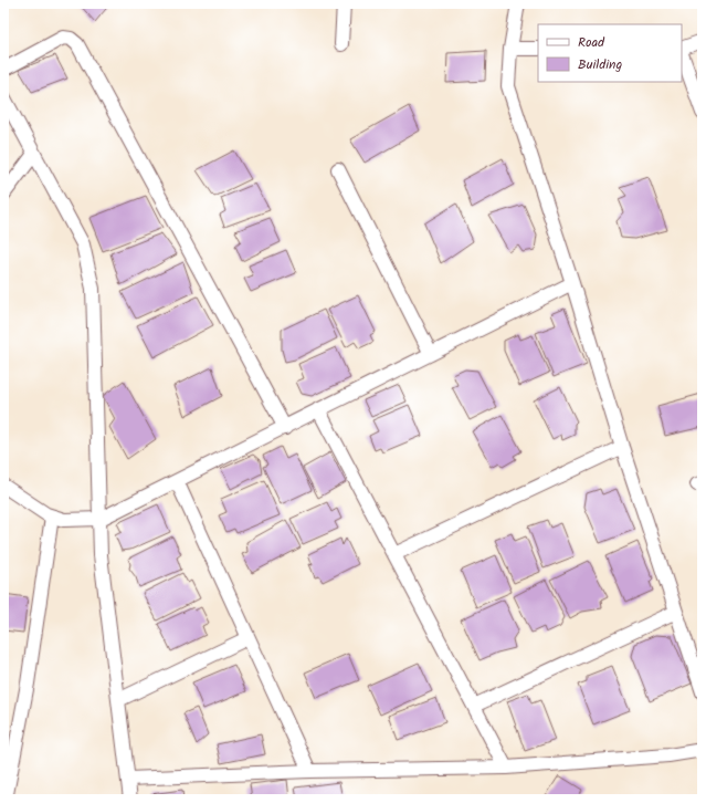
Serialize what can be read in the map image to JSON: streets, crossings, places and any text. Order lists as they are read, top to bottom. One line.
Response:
{"legend":["Road","Building"]}
